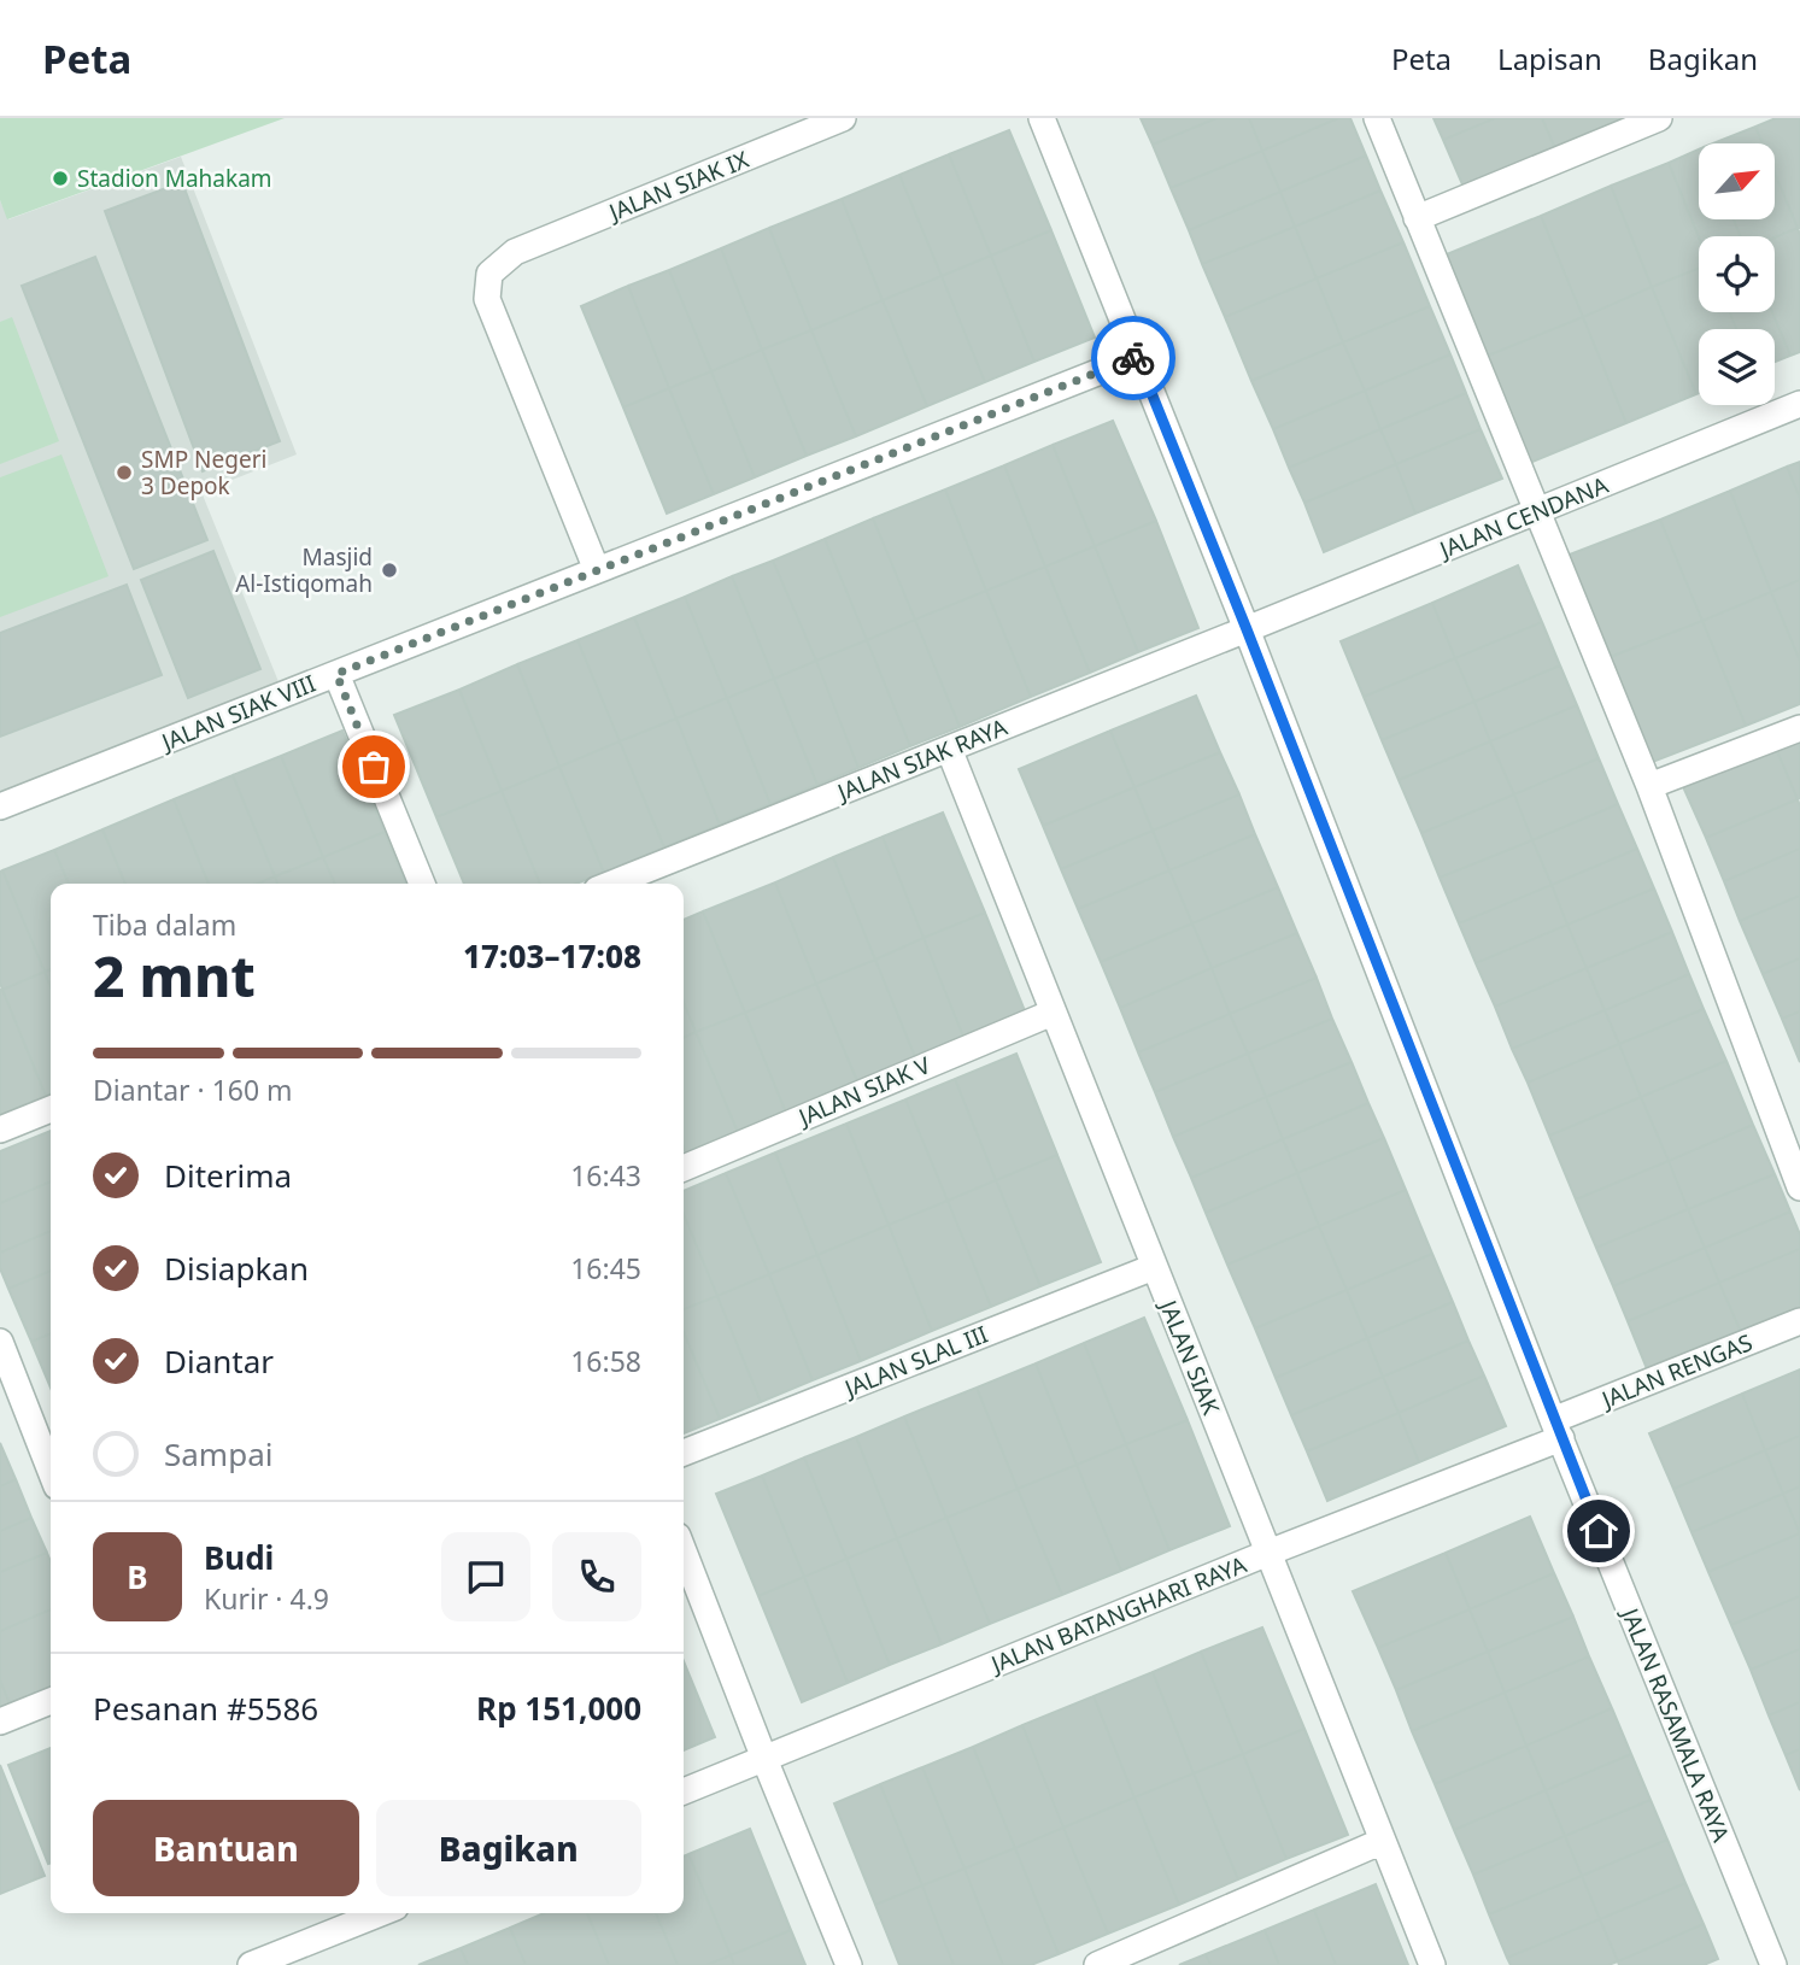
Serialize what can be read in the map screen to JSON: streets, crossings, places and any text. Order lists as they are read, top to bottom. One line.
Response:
{"streets":{"street":["JALAN SIAK IX","JALAN CENDANA","JALAN SIAK VIII","JALAN SIAK RAYA","JALAN SIAK V","JALAN SIAK","JALAN SLAL III","JALAN RENGAS","JALAN BATANGHARI RAYA","JALAN RASAMALA RAYA"]},"crossings":[["JALAN SIAK IX","JALAN SIAK VIII"],["JALAN CENDANA","JALAN SIAK RAYA"],["JALAN CENDANA","JALAN RASAMALA RAYA"],["JALAN SIAK VIII","JALAN RASAMALA RAYA"],["JALAN SIAK RAYA","JALAN SIAK"],["JALAN SIAK RAYA","JALAN RASAMALA RAYA"],["JALAN SIAK V","JALAN SIAK"],["JALAN SIAK","JALAN SLAL III"],["JALAN SIAK","JALAN BATANGHARI RAYA"],["JALAN RENGAS","JALAN BATANGHARI RAYA"],["JALAN RENGAS","JALAN RASAMALA RAYA"],["JALAN BATANGHARI RAYA","JALAN RASAMALA RAYA"]],"places":["Stadion Mahakam","SMP Negeri 3 Depok","Masjid Al-Istiqomah"],"north":"top right","page":{"header":"Peta","nav":["Peta","Lapisan","Bagikan"],"heading":["2 mnt","Tiba dalam","17:03–17:08"],"panel":["Budi","Kurir · 4.9","Pesanan #5586","Rp 151,000"],"bar":"Diantar · 160 m","list":[["Diterima","16:43"],["Disiapkan","16:45"],["Diantar","16:58"],"Sampai"],"round":"B","buttons":["Bantuan","Bagikan"]}}
